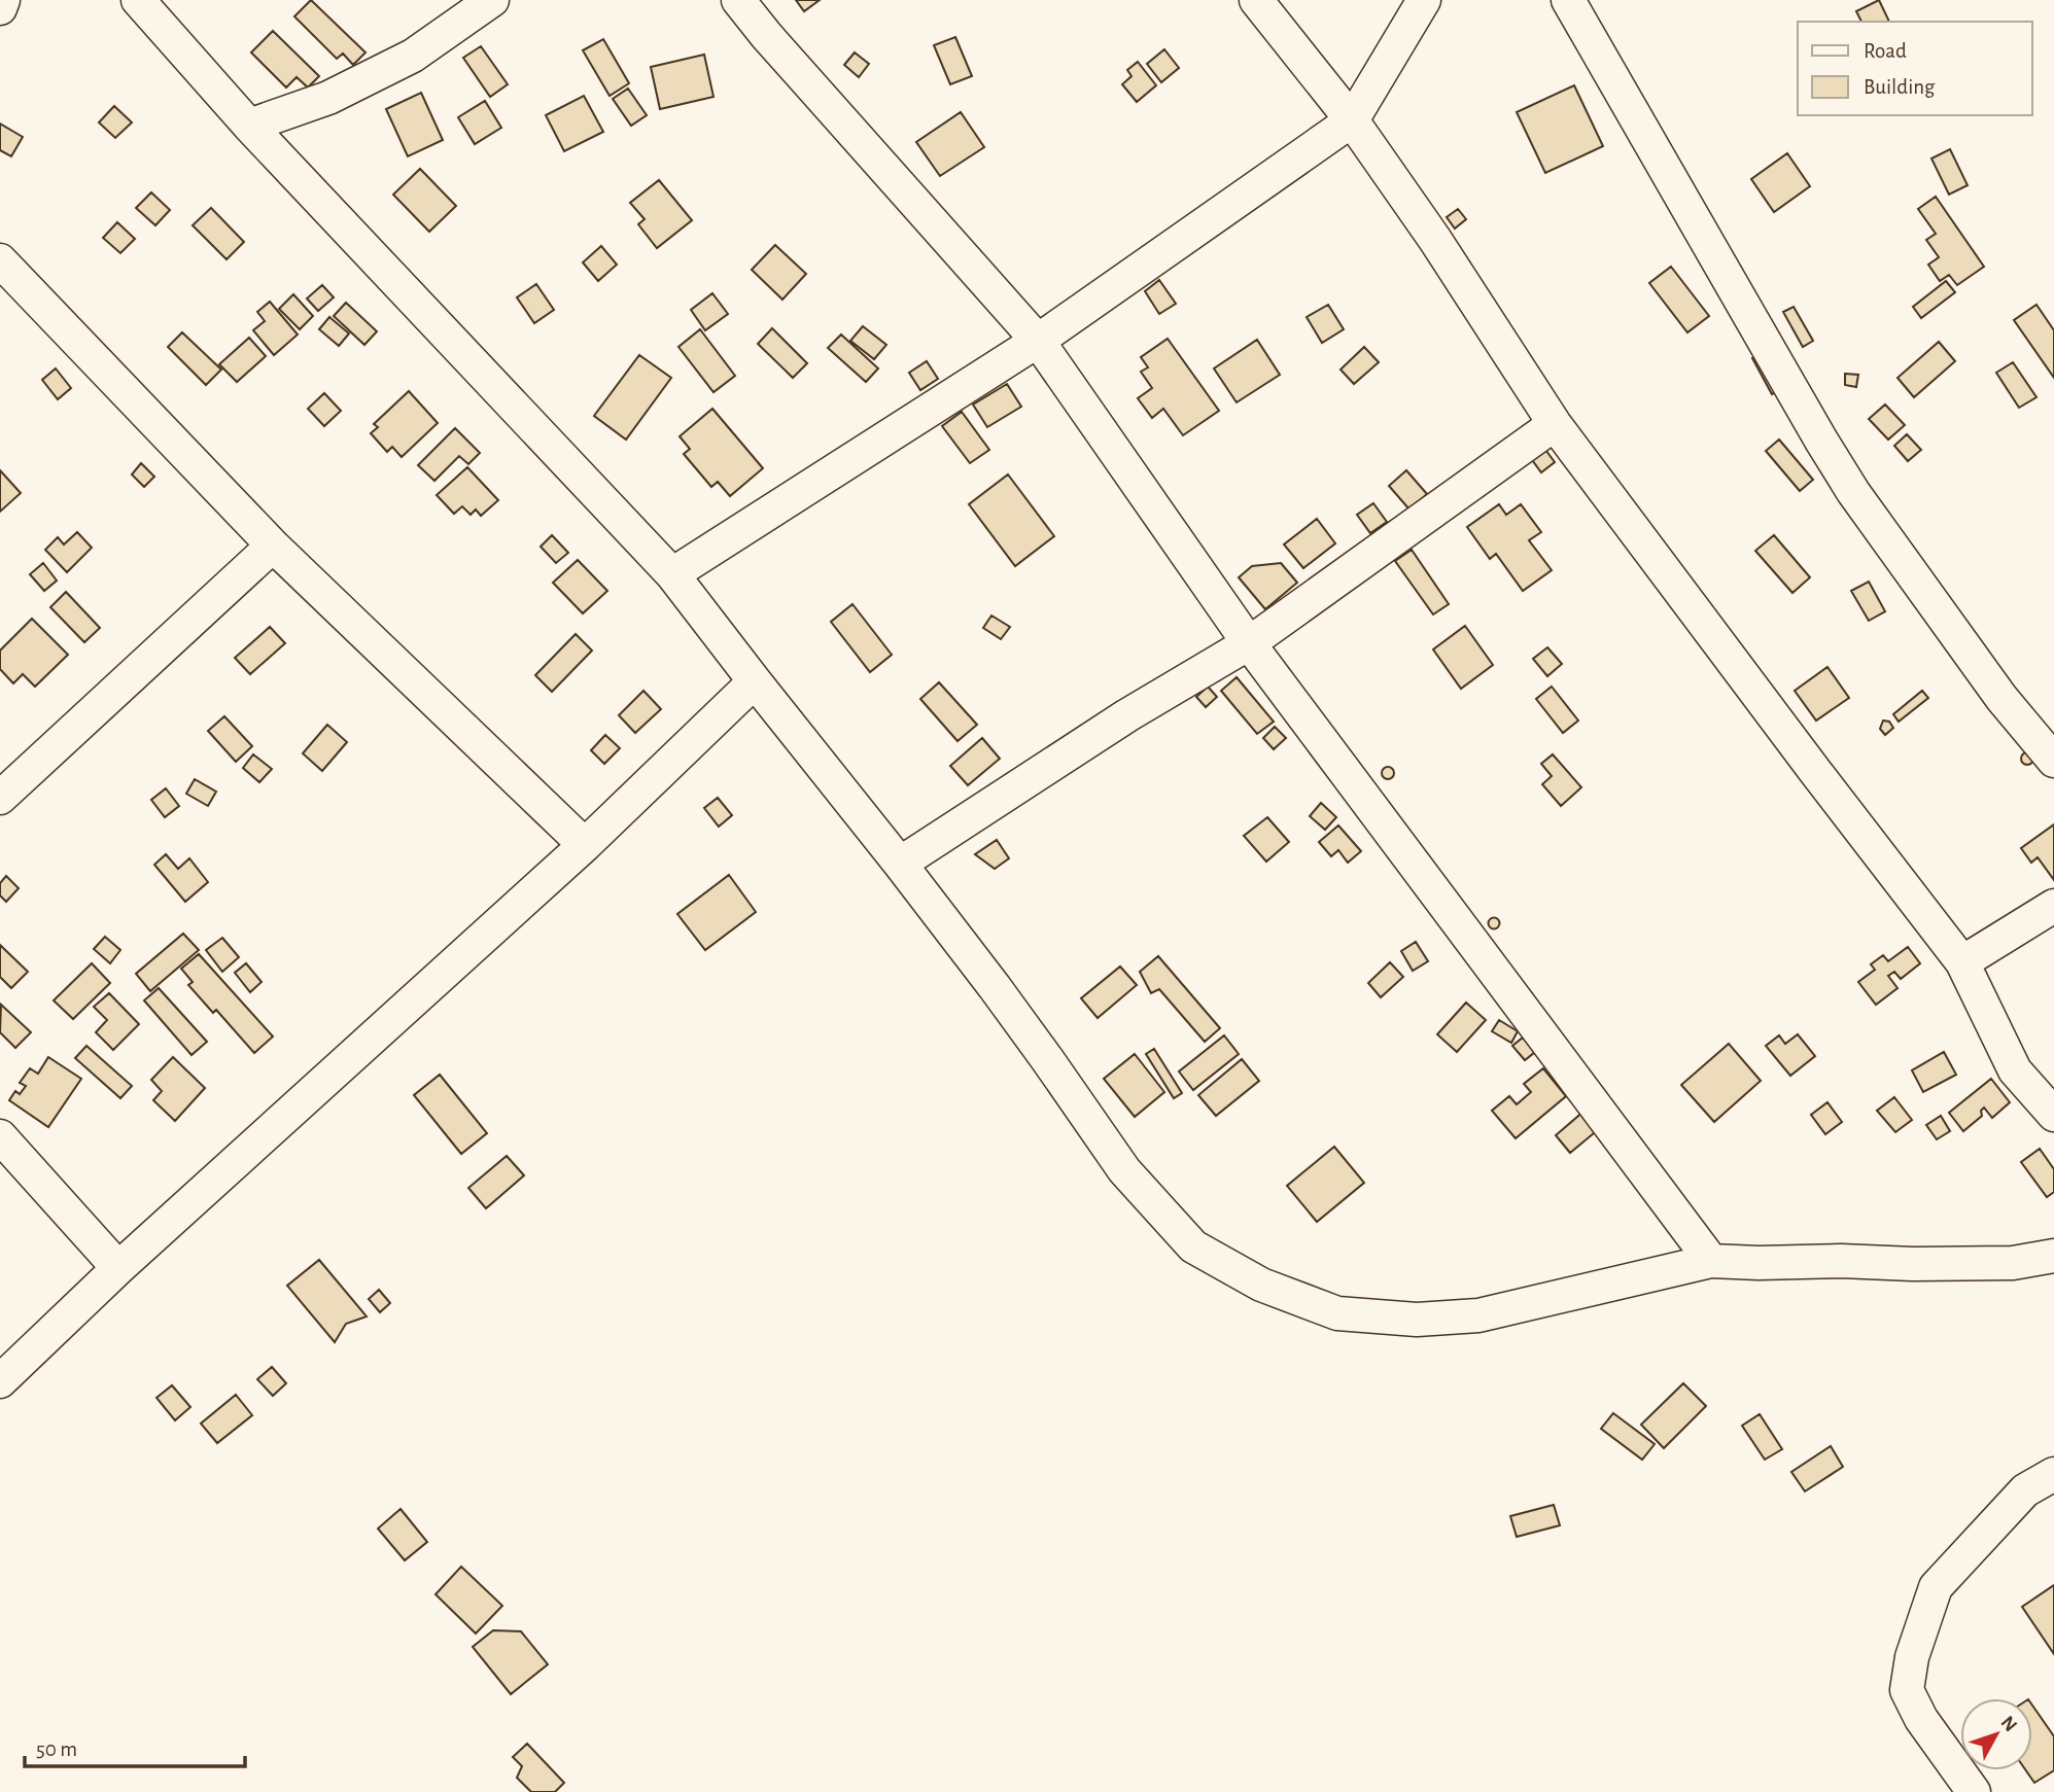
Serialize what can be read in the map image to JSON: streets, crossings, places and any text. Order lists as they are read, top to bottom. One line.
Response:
{"legend":["Road","Building"],"scale_bar":"50 m","north":"top right"}
